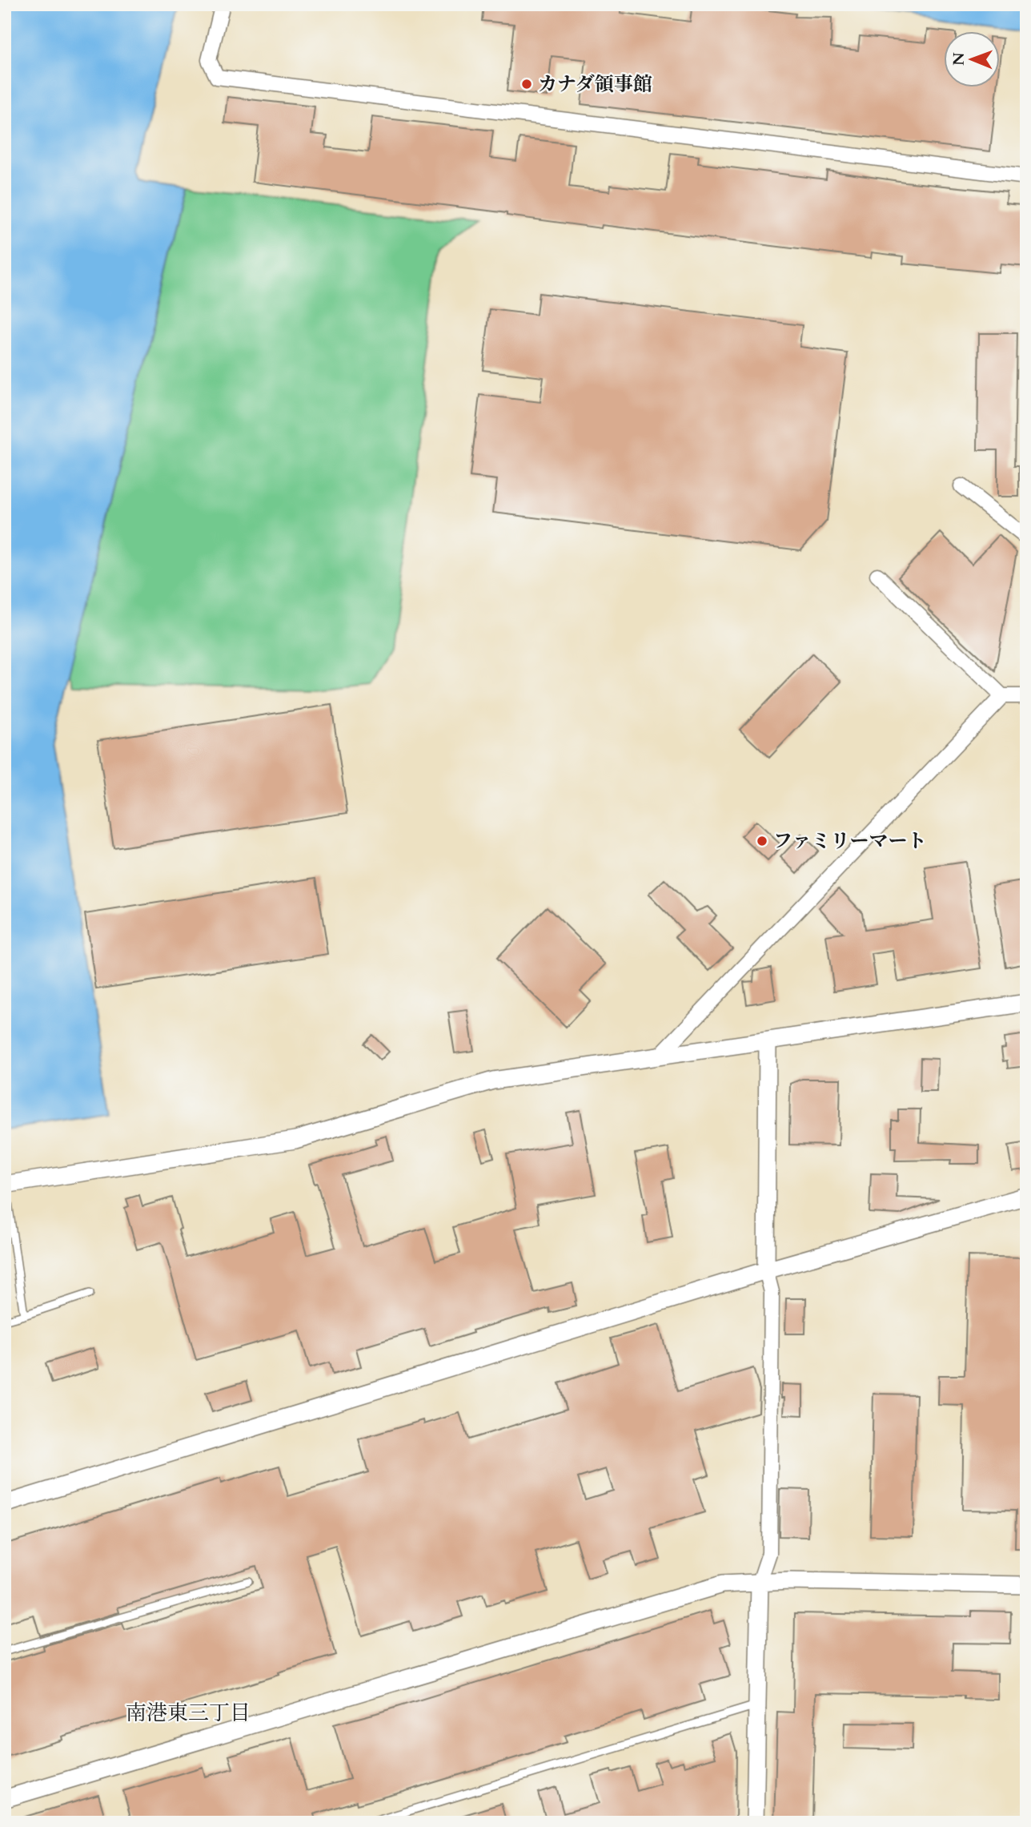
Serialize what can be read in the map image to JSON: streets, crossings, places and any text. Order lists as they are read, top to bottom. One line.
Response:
{"districts":["南港東三丁目"],"places":["カナダ領事館","ファミリーマート"],"north":"left"}
